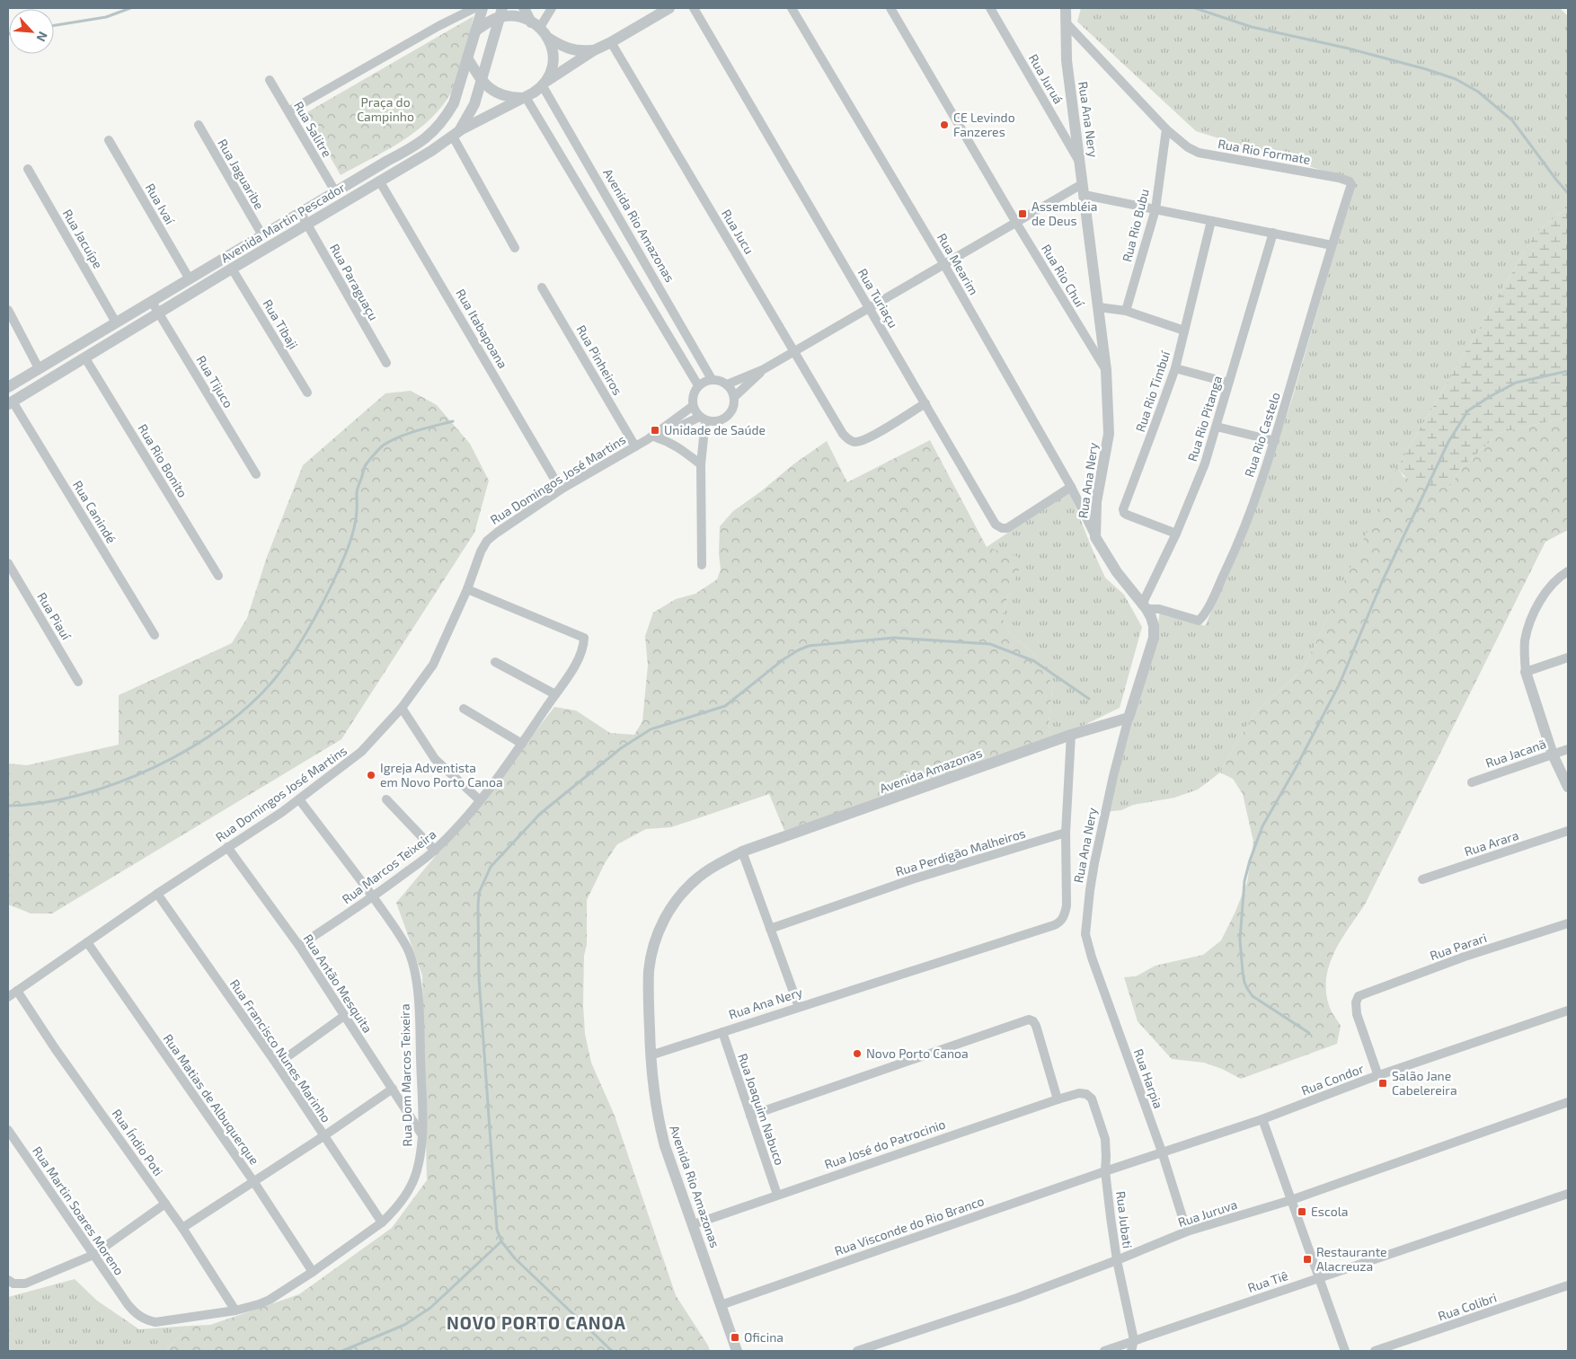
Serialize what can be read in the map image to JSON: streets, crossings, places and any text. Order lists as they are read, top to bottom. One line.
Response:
{"streets":{"street":["Rua Juruá","Rua Ana Nery","Rua Salitre","Rua Rio Formate","Rua Jaguaribe","Rua Ivaí","Avenida Martin Pescador","Avenida Rio Amazonas","Rua Rio Bubu","Rua Jucu","Rua Jacuípe","Rua Mearim","Rua Rio Chuí","Rua Paraguaçu","Rua Turiaçu","Rua Tibaji","Rua Itabapoana","Rua Pinheiros","Rua Tijuco","Rua Rio Timbuí","Rua Rio Pitanga","Rua Rio Castelo","Rua Rio Bonito","Rua Domingos José Martins","Rua Canindé","Rua Piauí","Rua Jacanã","Avenida Amazonas","Rua Arara","Rua Perdigão Malheiros","Rua Marcos Teixeira","Rua Parari","Rua Antão Mesquita","Rua Francisco Nunes Marinho","Rua Dom Marcos Teixeira","Rua Harpia","Rua Condor","Rua Matias de Albuquerque","Rua Joaquim Nabuco","Rua Índio Poti","Rua José do Patrocinio","Rua Martin Soares Moreno","Rua Juruva","Rua Jubati","Rua Visconde do Rio Branco","Rua Tiê","Rua Colibri"]},"crossings":[["Rua Juruá","Rua Ana Nery"],["Rua Ana Nery","Avenida Rio Amazonas"],["Rua Ana Nery","Rua Mearim"],["Rua Ana Nery","Rua Rio Chuí"],["Rua Ana Nery","Rua Rio Pitanga"],["Rua Ana Nery","Rua Rio Castelo"],["Rua Ana Nery","Avenida Amazonas"],["Rua Ana Nery","Rua Perdigão Malheiros"],["Rua Ana Nery","Rua Harpia"],["Rua Ana Nery","Rua Joaquim Nabuco"],["Rua Salitre","Avenida Martin Pescador"],["Rua Rio Formate","Rua Rio Bubu"],["Rua Rio Formate","Rua Rio Castelo"],["Rua Jaguaribe","Avenida Martin Pescador"],["Rua Ivaí","Avenida Martin Pescador"],["Avenida Martin Pescador","Avenida Rio Amazonas"],["Avenida Martin Pescador","Rua Jacuípe"],["Avenida Martin Pescador","Rua Paraguaçu"],["Avenida Martin Pescador","Rua Tibaji"],["Avenida Martin Pescador","Rua Itabapoana"],["Avenida Martin Pescador","Rua Tijuco"],["Avenida Martin Pescador","Rua Rio Bonito"],["Avenida Martin Pescador","Rua Canindé"],["Avenida Rio Amazonas","Rua Domingos José Martins"],["Avenida Rio Amazonas","Avenida Amazonas"],["Avenida Rio Amazonas","Rua José do Patrocinio"],["Avenida Rio Amazonas","Rua Visconde do Rio Branco"],["Rua Jucu","Rua Turiaçu"],["Rua Mearim","Rua Turiaçu"],["Rua Itabapoana","Rua Domingos José Martins"],["Rua Pinheiros","Rua Domingos José Martins"],["Rua Rio Timbuí","Rua Rio Pitanga"],["Rua Rio Pitanga","Rua Rio Castelo"],["Rua Domingos José Martins","Rua Marcos Teixeira"],["Rua Domingos José Martins","Rua Antão Mesquita"],["Rua Domingos José Martins","Rua Francisco Nunes Marinho"],["Rua Domingos José Martins","Rua Dom Marcos Teixeira"],["Rua Domingos José Martins","Rua Matias de Albuquerque"],["Rua Domingos José Martins","Rua Índio Poti"],["Rua Marcos Teixeira","Rua Antão Mesquita"],["Rua Marcos Teixeira","Rua Dom Marcos Teixeira"],["Rua Parari","Rua Condor"],["Rua Antão Mesquita","Rua Dom Marcos Teixeira"],["Rua Francisco Nunes Marinho","Rua Dom Marcos Teixeira"],["Rua Dom Marcos Teixeira","Rua Matias de Albuquerque"],["Rua Dom Marcos Teixeira","Rua Índio Poti"],["Rua Dom Marcos Teixeira","Rua Martin Soares Moreno"],["Rua Harpia","Rua Condor"],["Rua Harpia","Rua Juruva"],["Rua Condor","Rua Jubati"],["Rua Condor","Rua Visconde do Rio Branco"],["Rua Joaquim Nabuco","Rua José do Patrocinio"],["Rua José do Patrocinio","Rua Jubati"],["Rua Juruva","Rua Jubati"],["Rua Jubati","Rua Visconde do Rio Branco"],["Rua Jubati","Rua Tiê"]],"districts":["NOVO PORTO CANOA"],"parks":["Praça do Campinho"],"places":{"other":["CE Levindo Fanzeres","Igreja Adventista em Novo Porto Canoa","Novo Porto Canoa"],"transit":["Assembléia de Deus","Unidade de Saúde","Salão Jane Cabelereira","Escola","Restaurante Alacreuza","Oficina"]},"north":"bottom right"}
